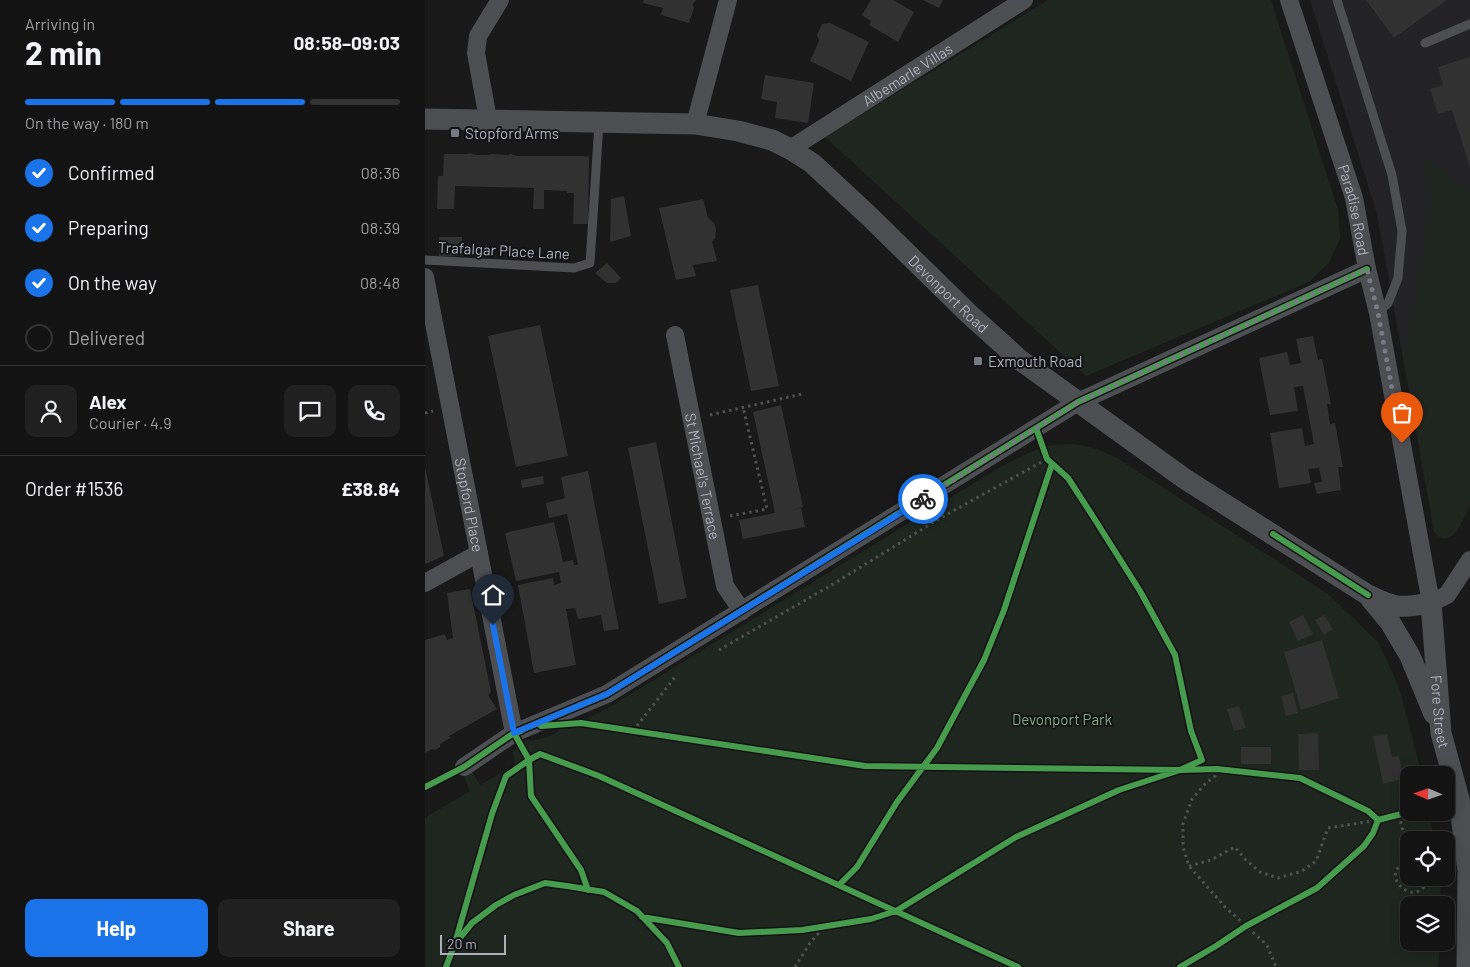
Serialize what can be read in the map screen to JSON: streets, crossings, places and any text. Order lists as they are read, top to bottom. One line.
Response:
{"streets":{"street":["Albemarle Villas","Paradise Road","Devonport Road","St Michael's Terrace","Stopford Place","Fore Street"],"lane":["Trafalgar Place Lane"]},"crossings":[["Albemarle Villas","Devonport Road"],["Paradise Road","Devonport Road"],["Paradise Road","Fore Street"],["Trafalgar Place Lane","Devonport Road"],["Devonport Road","Fore Street"]],"parks":["Devonport Park"],"places":{"transit":["Stopford Arms","Exmouth Road"]},"scale_bar":"20 m","north":"left","page":{"heading":["2 min","Arriving in","08:58–09:03"],"panel":["Alex","Courier · 4.9","Order #1536","£38.84"],"bar":"On the way · 180 m","list":[["Confirmed","08:36"],["Preparing","08:39"],["On the way","08:48"],"Delivered"],"buttons":["Help","Share"],"scale":"20 m"}}
